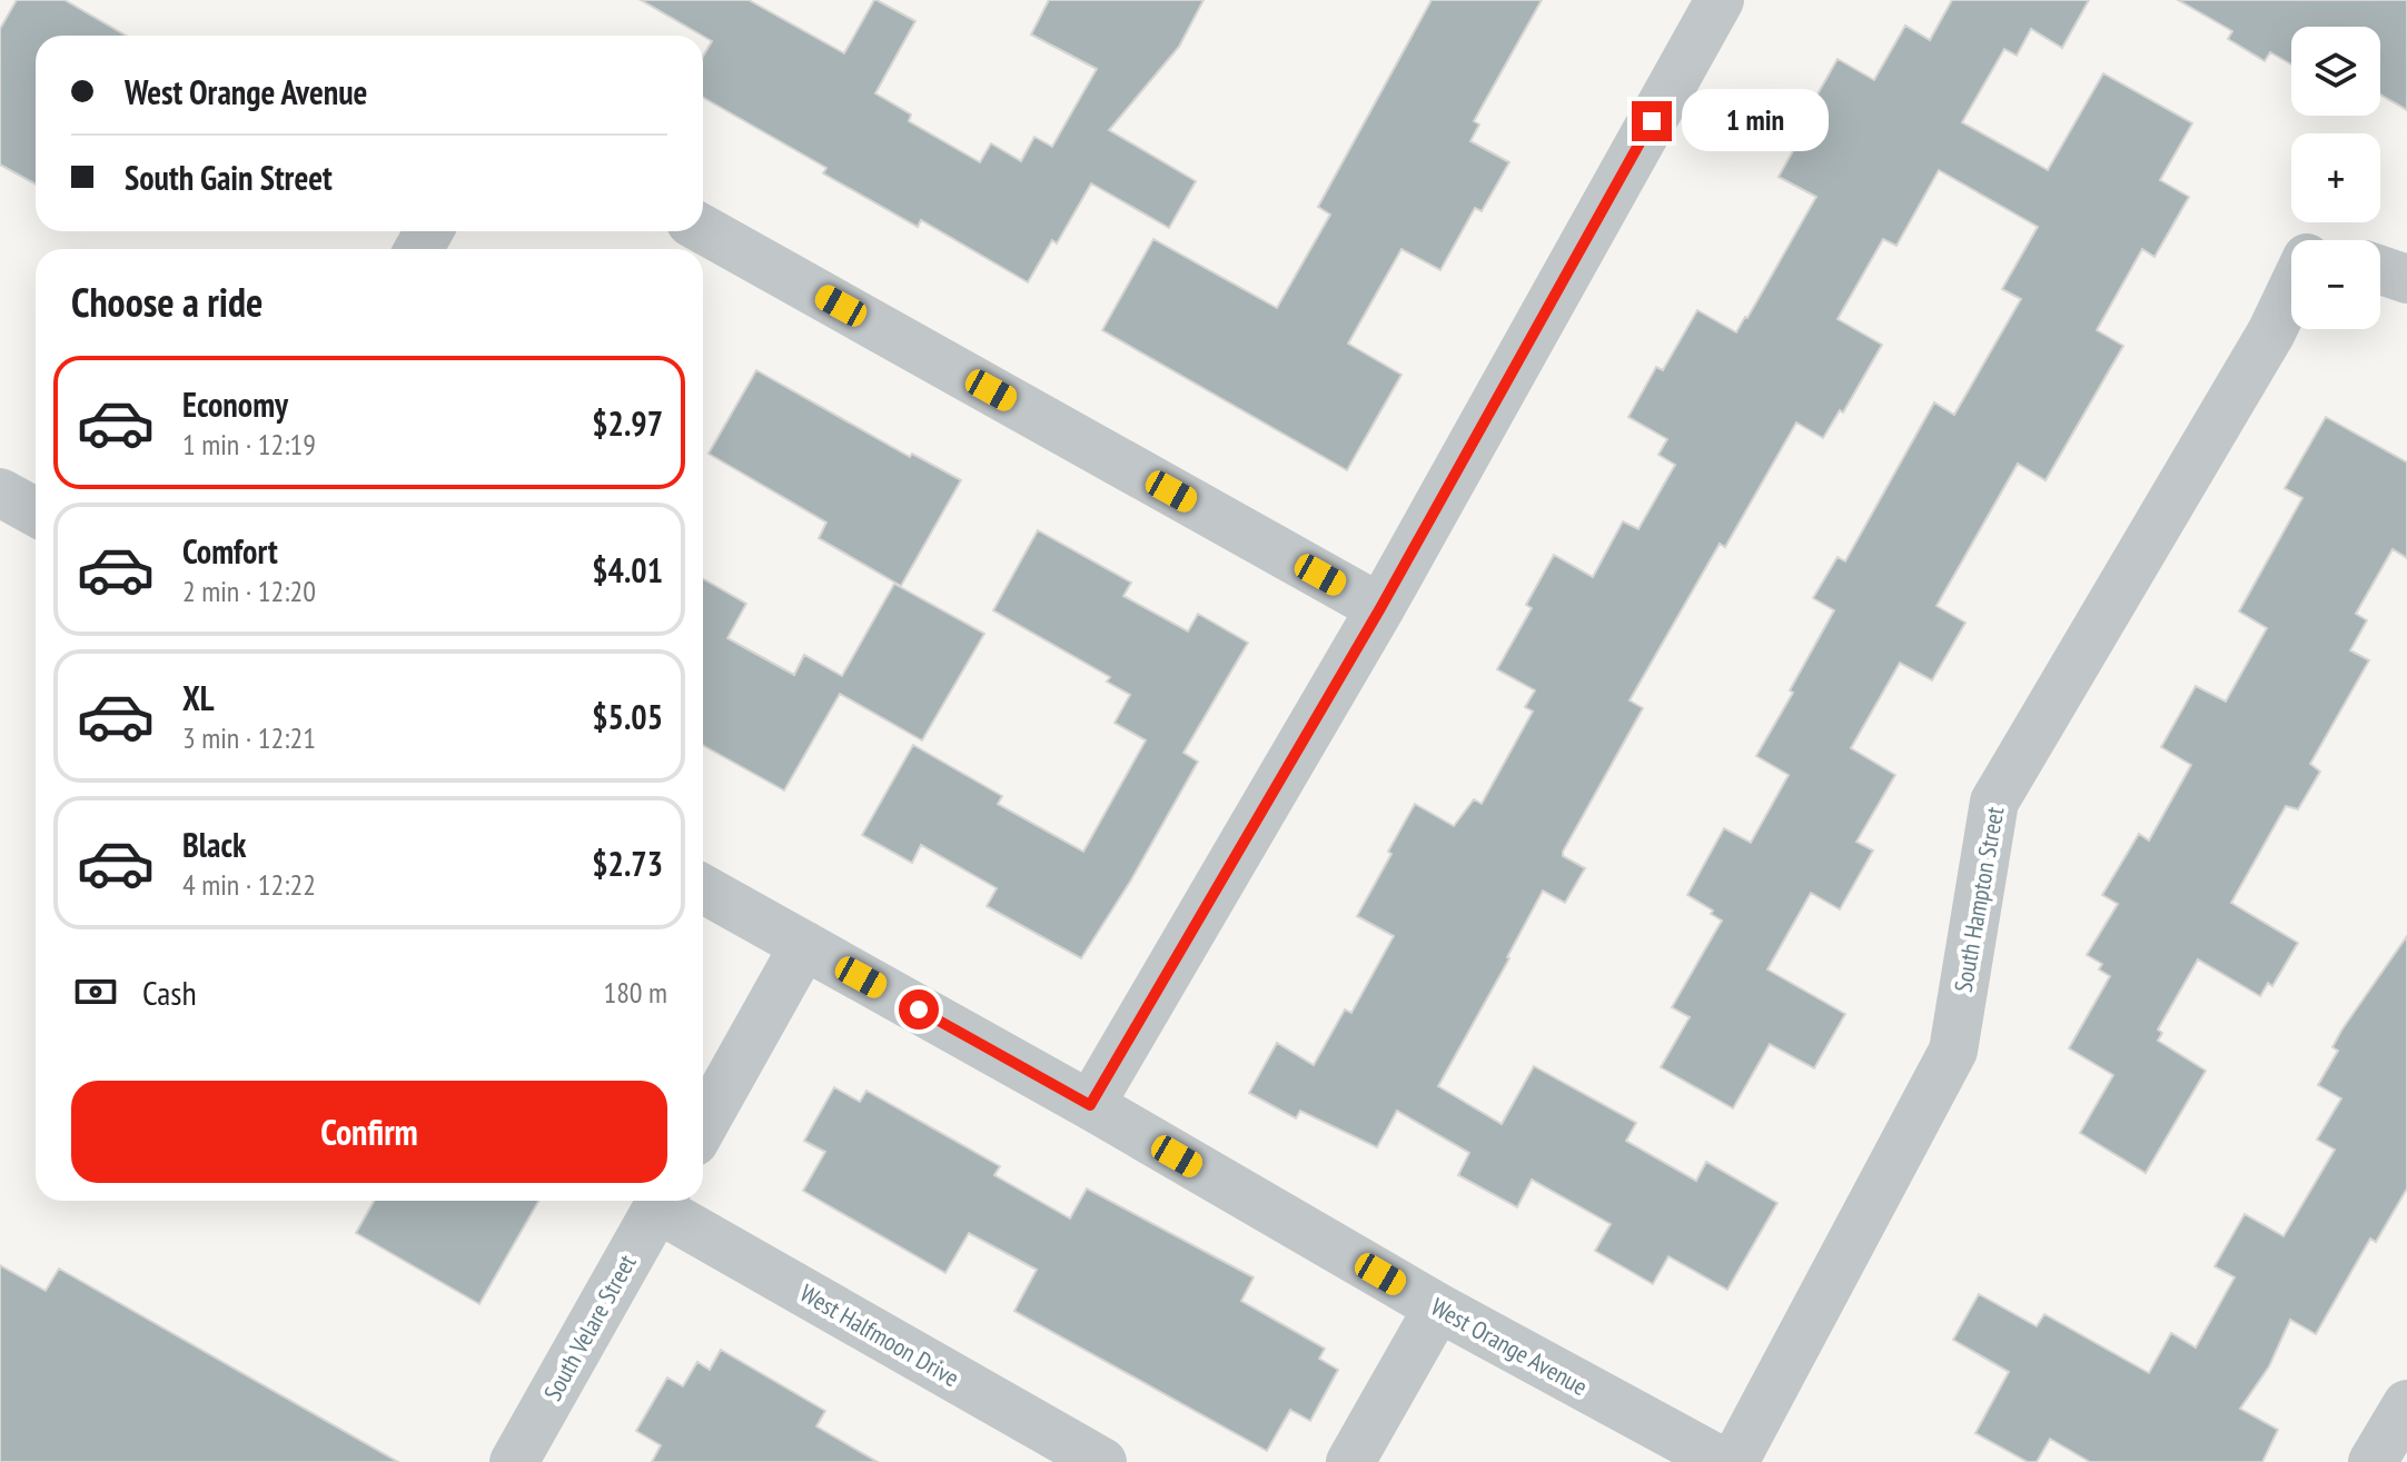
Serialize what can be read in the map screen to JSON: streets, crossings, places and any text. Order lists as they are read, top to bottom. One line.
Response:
{"streets":{"street":["South Hampton Street","South Velare Street","West Halfmoon Drive","West Orange Avenue"]},"page":{"map_buttons":["+","−"],"banner":["West Orange Avenue","South Gain Street"],"bubble":"1 min","heading":"Choose a ride","list":[{"name":"Economy","note":"1 min · 12:19","value":"$2.97"},{"name":"Comfort","note":"2 min · 12:20","value":"$4.01"},{"name":"XL","note":"3 min · 12:21","value":"$5.05"},{"name":"Black","note":"4 min · 12:22","value":"$2.73"}],"pay":["Cash","180 m"],"buttons":"Confirm"}}
